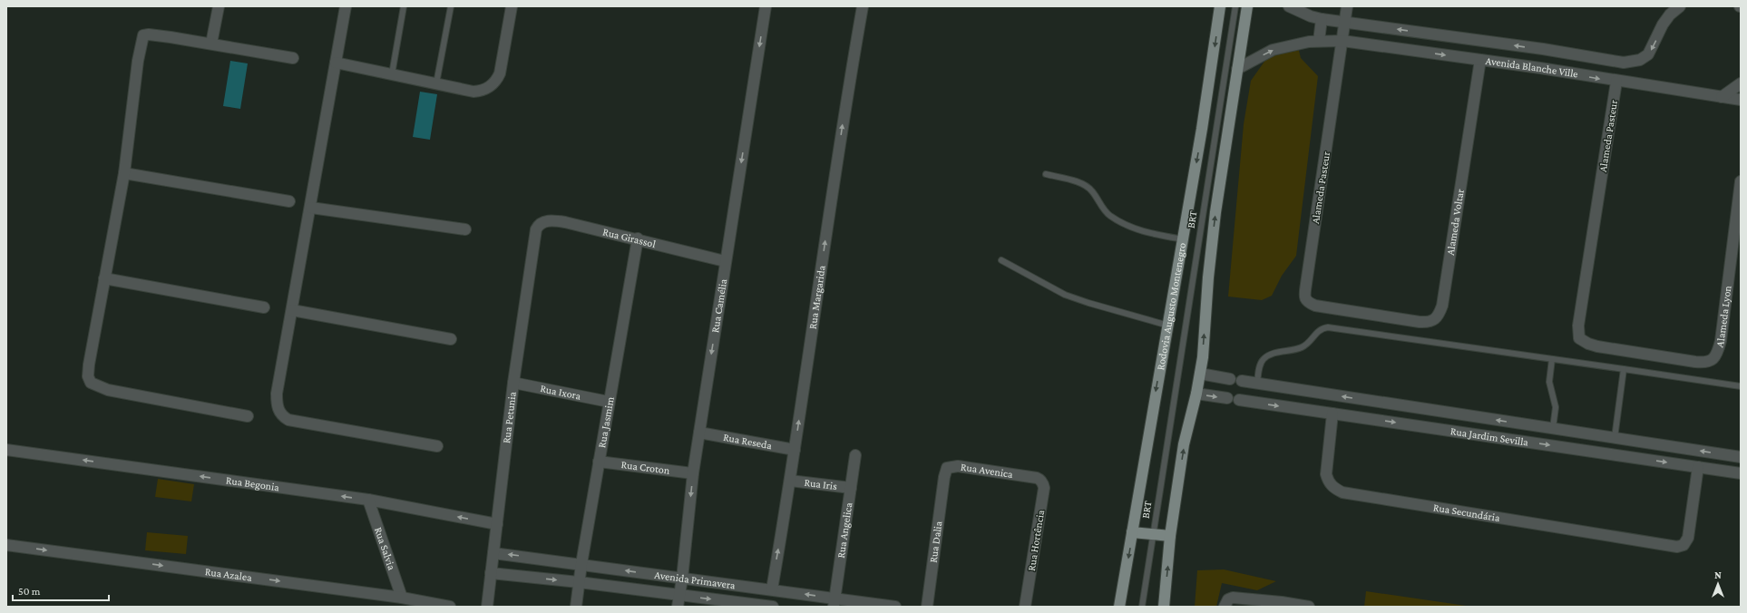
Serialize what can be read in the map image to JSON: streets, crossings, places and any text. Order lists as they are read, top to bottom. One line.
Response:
{"streets":{"main road":["Rodovia Augusto Montenegro"],"street":["Avenida Blanche Ville","Alameda Pasteur","Alameda Voltar","Rua Girassol","Rua Margarida","Rua Camélia","Alameda Lyon","Rua Ixora","Rua Petunia","Rua Jasmim","Rua Jardim Sevilla","Rua Reseda","Rua Croton","Rua Avenica","Rua Begonia","Rua Iris","Rua Secundária","Rua Angelica","Rua Hortência","Rua Dalia","Rua Salvia","Rua Azalea","Avenida Primavera"],"lane":["BRT"]},"crossings":[["Avenida Blanche Ville","Alameda Pasteur"],["Avenida Blanche Ville","Alameda Voltar"],["Alameda Pasteur","Alameda Voltar"],["Alameda Pasteur","Alameda Lyon"],["Rua Girassol","Rua Camélia"],["Rua Girassol","Rua Petunia"],["Rua Girassol","Rua Jasmim"],["Rua Margarida","Rua Reseda"],["Rua Margarida","Rua Iris"],["Rua Margarida","Avenida Primavera"],["Rua Camélia","Rua Reseda"],["Rua Camélia","Rua Croton"],["Rua Camélia","Avenida Primavera"],["Rua Ixora","Rua Petunia"],["Rua Ixora","Rua Jasmim"],["Rua Petunia","Rua Begonia"],["Rua Petunia","Avenida Primavera"],["Rua Jasmim","Rua Croton"],["Rua Jasmim","Avenida Primavera"],["Rua Jardim Sevilla","Rua Secundária"],["Rua Avenica","Rua Hortência"],["Rua Avenica","Rua Dalia"],["Rua Begonia","Rua Salvia"],["Rua Iris","Rua Angelica"],["Rua Angelica","Avenida Primavera"],["Rua Salvia","Rua Azalea"]],"one_way":["Rua Margarida","Rua Camélia","Rua Begonia","Rua Azalea"],"scale_bar":"50 m","north":"top"}
